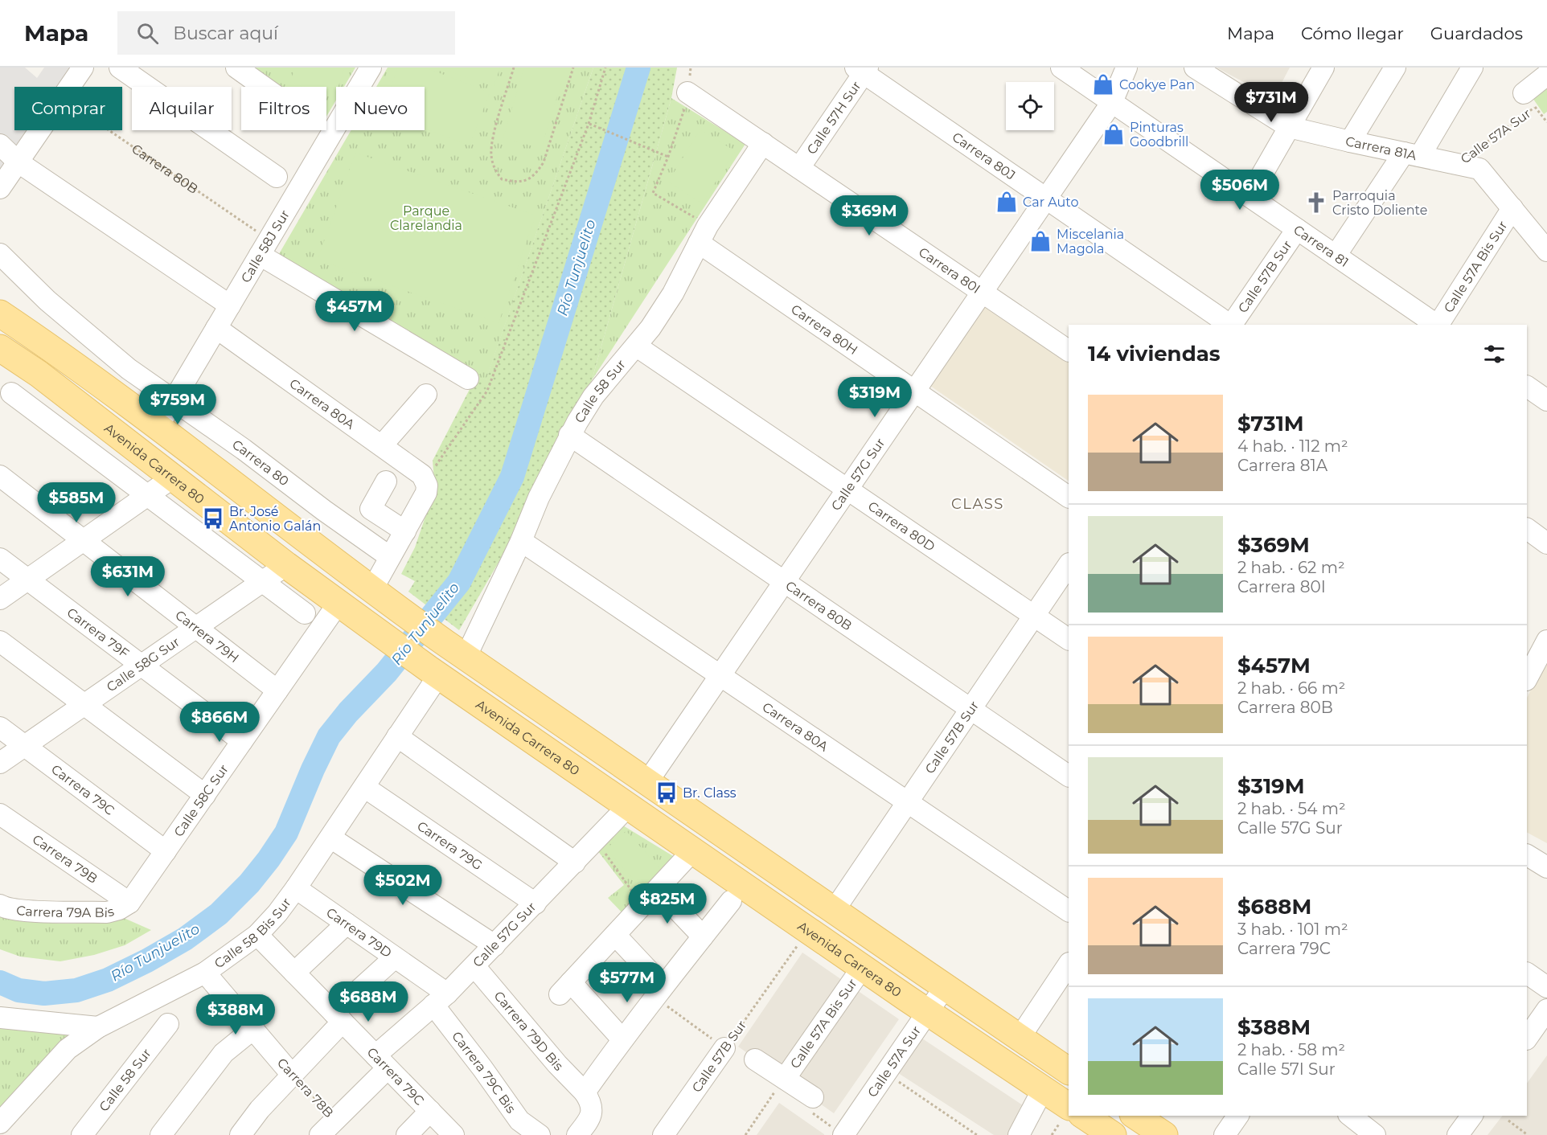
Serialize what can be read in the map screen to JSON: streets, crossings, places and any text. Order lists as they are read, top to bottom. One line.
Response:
{"streets":{"main road":["Avenida Carrera 80"],"street":["Calle 57H Sur","Calle 57A Sur","Carrera 81A","Carrera 80J","Carrera 80B","Carrera 81","Calle 58J Sur","Calle 57A Bis Sur","Carrera 80I","Calle 57B Sur","Carrera 80H","Calle 58 Sur","Carrera 80A","Carrera 80","Calle 57G Sur","Carrera 80D","Carrera 79F","Carrera 79H","Calle 58G Sur","Carrera 79C","Calle 58C Sur","Carrera 79G","Carrera 79B","Carrera 79A Bis","Calle 58 Bis Sur","Carrera 79D","Carrera 79D Bis","Carrera 79C Bis","Carrera 78B"]},"crossings":[["Calle 57H Sur","Carrera 80J"],["Calle 57H Sur","Carrera 80I"],["Calle 57A Sur","Carrera 81A"],["Calle 57A Sur","Avenida Carrera 80"],["Carrera 81A","Calle 57A Bis Sur"],["Carrera 80J","Calle 57G Sur"],["Carrera 80B","Calle 58J Sur"],["Carrera 80B","Calle 57B Sur"],["Carrera 80B","Calle 58 Sur"],["Carrera 80B","Calle 57G Sur"],["Carrera 81","Calle 57B Sur"],["Carrera 81","Calle 57G Sur"],["Calle 58J Sur","Carrera 80A"],["Calle 58J Sur","Carrera 80"],["Calle 57A Bis Sur","Avenida Carrera 80"],["Carrera 80I","Calle 58 Sur"],["Carrera 80I","Calle 57G Sur"],["Calle 57B Sur","Carrera 80A"],["Calle 57B Sur","Avenida Carrera 80"],["Calle 57B Sur","Carrera 80D"],["Carrera 80H","Calle 58 Sur"],["Carrera 80H","Calle 57G Sur"],["Calle 58 Sur","Carrera 80A"],["Calle 58 Sur","Carrera 80D"],["Carrera 80A","Calle 57G Sur"],["Avenida Carrera 80","Calle 57G Sur"],["Avenida Carrera 80","Calle 58G Sur"],["Avenida Carrera 80","Calle 58C Sur"],["Avenida Carrera 80","Calle 58 Bis Sur"],["Calle 57G Sur","Carrera 80D"],["Calle 57G Sur","Carrera 79C"],["Calle 57G Sur","Carrera 79G"],["Calle 57G Sur","Carrera 79D"],["Calle 57G Sur","Carrera 79D Bis"],["Calle 57G Sur","Carrera 79C Bis"],["Calle 57G Sur","Carrera 78B"],["Carrera 79F","Calle 58G Sur"],["Carrera 79F","Calle 58C Sur"],["Carrera 79H","Calle 58G Sur"],["Carrera 79H","Calle 58C Sur"],["Calle 58G Sur","Carrera 79C"],["Carrera 79C","Calle 58C Sur"],["Carrera 79C","Calle 58 Bis Sur"],["Calle 58C Sur","Carrera 79B"],["Calle 58C Sur","Carrera 79A Bis"],["Carrera 79G","Calle 58 Bis Sur"],["Carrera 79B","Carrera 79A Bis"],["Calle 58 Bis Sur","Carrera 79D"],["Calle 58 Bis Sur","Carrera 78B"],["Carrera 79D","Carrera 79C Bis"]],"districts":["CLASS"],"water":["Río Tunjuelito"],"parks":["Parque Clarelandia"],"places":{"shop":["Cookye Pan","Pinturas Goodbrill","Car Auto","Miscelania Magola"],"church":["Parroquia Cristo Doliente"],"bus stop":["Br. José Antonio Galán","Br. Class"]},"page":{"header":"Mapa","search":"Buscar aquí","nav":["Mapa","Cómo llegar","Guardados"],"price":["$731M","$506M","$369M","$457M","$319M","$759M","$585M","$631M","$866M","$502M","$825M","$577M","$688M","$388M"],"chip":["Comprar","Alquilar","Filtros","Nuevo"],"heading":"14 viviendas","list":[{"name":"$731M","note":"4 hab. · 112 m² · Carrera 81A"},{"name":"$369M","note":"2 hab. · 62 m² · Carrera 80I"},{"name":"$457M","note":"2 hab. · 66 m² · Carrera 80B"},{"name":"$319M","note":"2 hab. · 54 m² · Calle 57G Sur"},{"name":"$688M","note":"3 hab. · 101 m² · Carrera 79C"},{"name":"$388M","note":"2 hab. · 58 m² · Calle 57I Sur"}]}}
